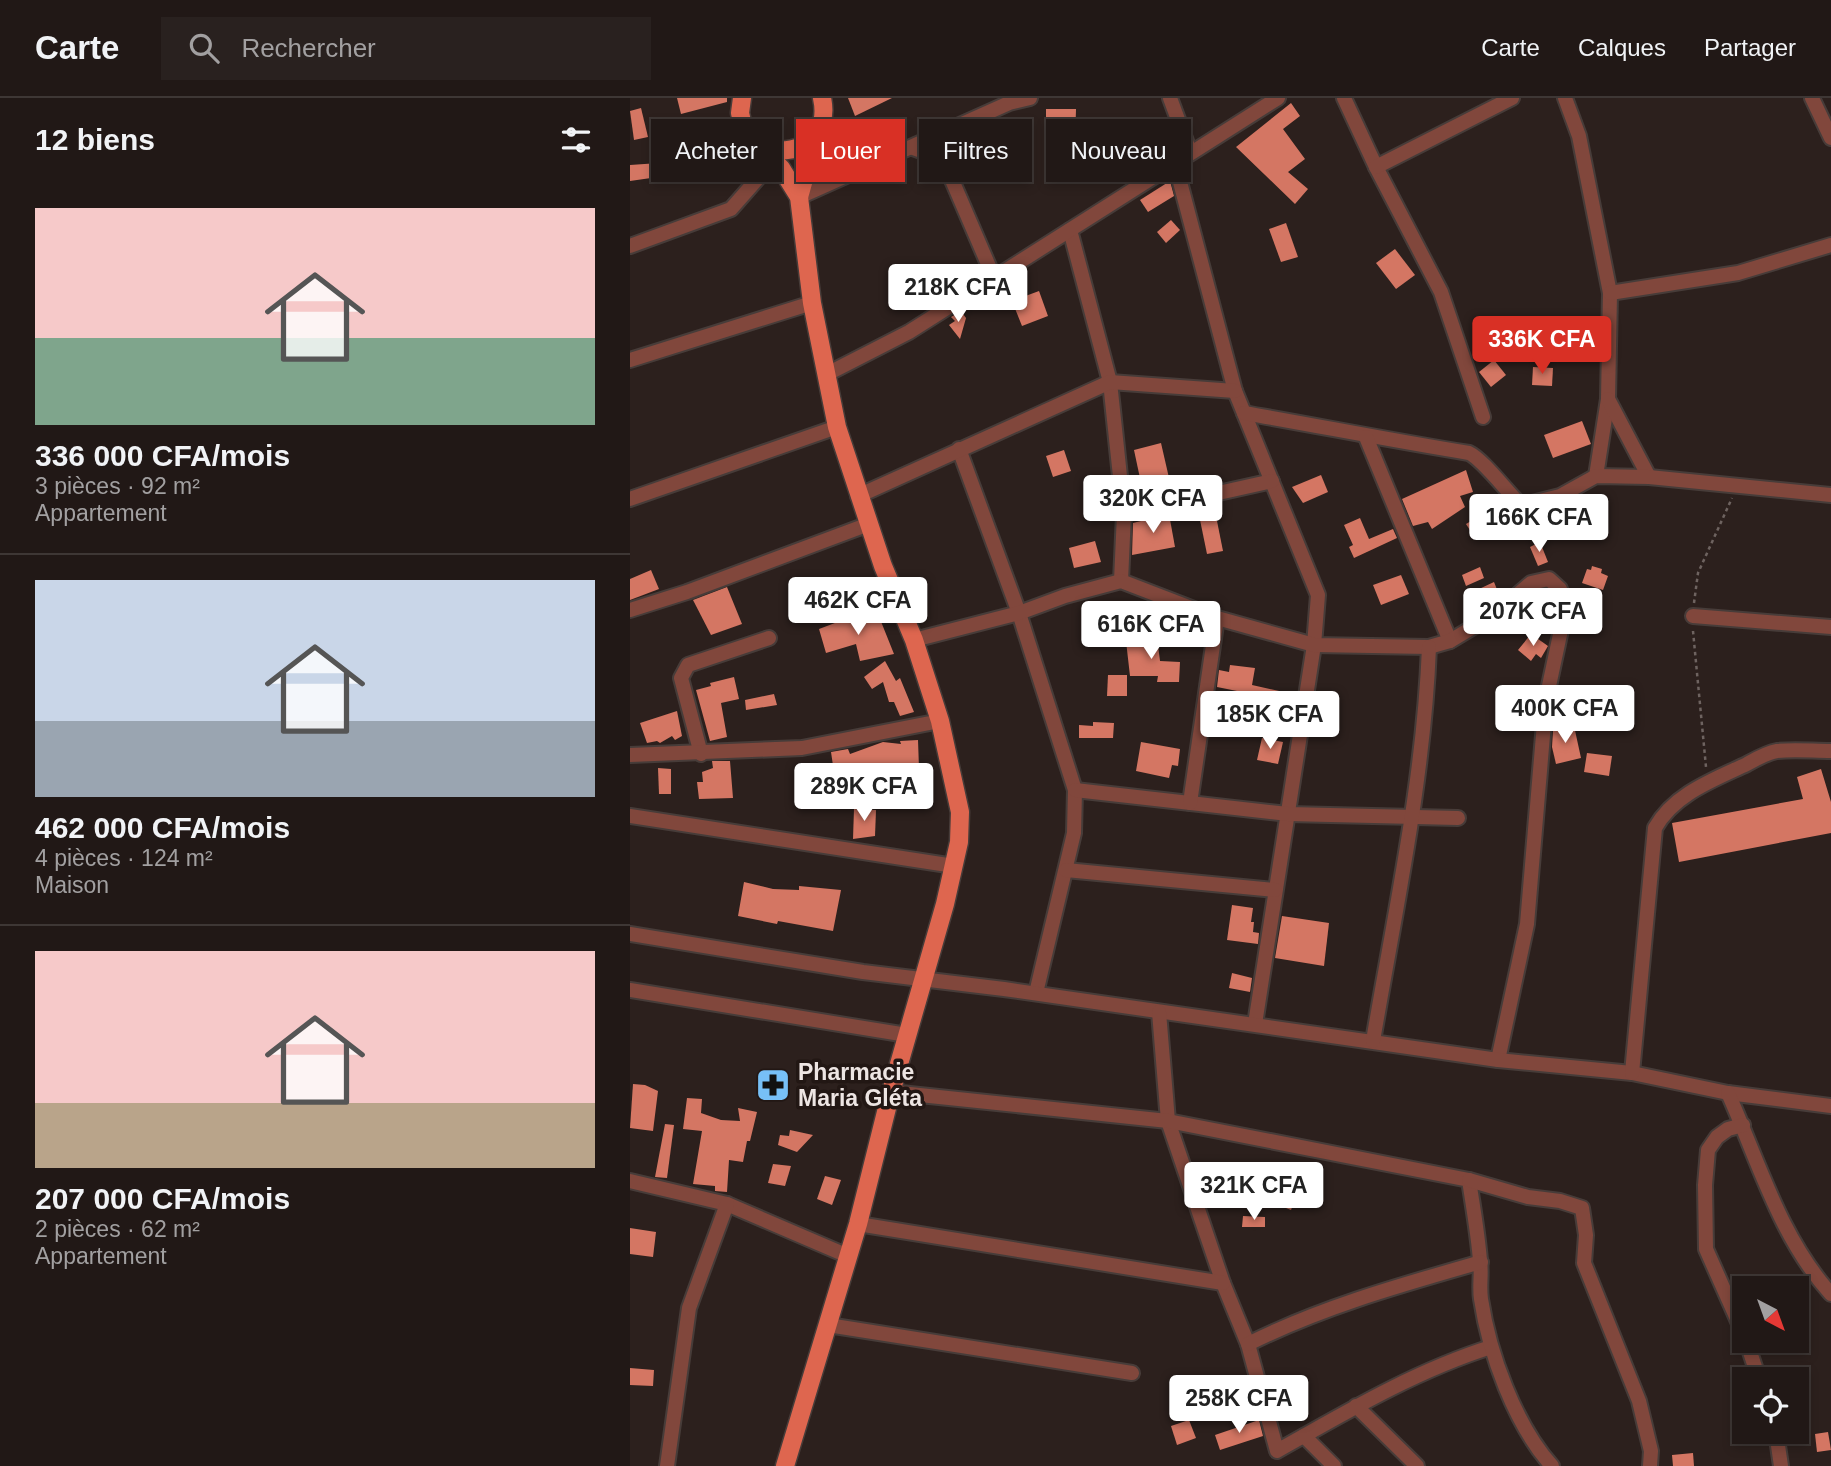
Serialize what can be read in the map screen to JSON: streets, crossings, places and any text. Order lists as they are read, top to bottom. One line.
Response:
{"places":{"pharmacy":["Pharmacie Maria Gléta"]},"north":"bottom right","page":{"header":"Carte","search":"Rechercher","nav":["Carte","Calques","Partager"],"heading":"12 biens","chip":["Acheter","Louer","Filtres","Nouveau"],"list":[{"name":"336 000 CFA/mois","note":"3 pièces · 92 m² · Appartement"},{"name":"462 000 CFA/mois","note":"4 pièces · 124 m² · Maison"},{"name":"207 000 CFA/mois","note":"2 pièces · 62 m² · Appartement"}],"price":["218K CFA","336K CFA","320K CFA","166K CFA","462K CFA","207K CFA","616K CFA","400K CFA","185K CFA","289K CFA","321K CFA","258K CFA"]}}
